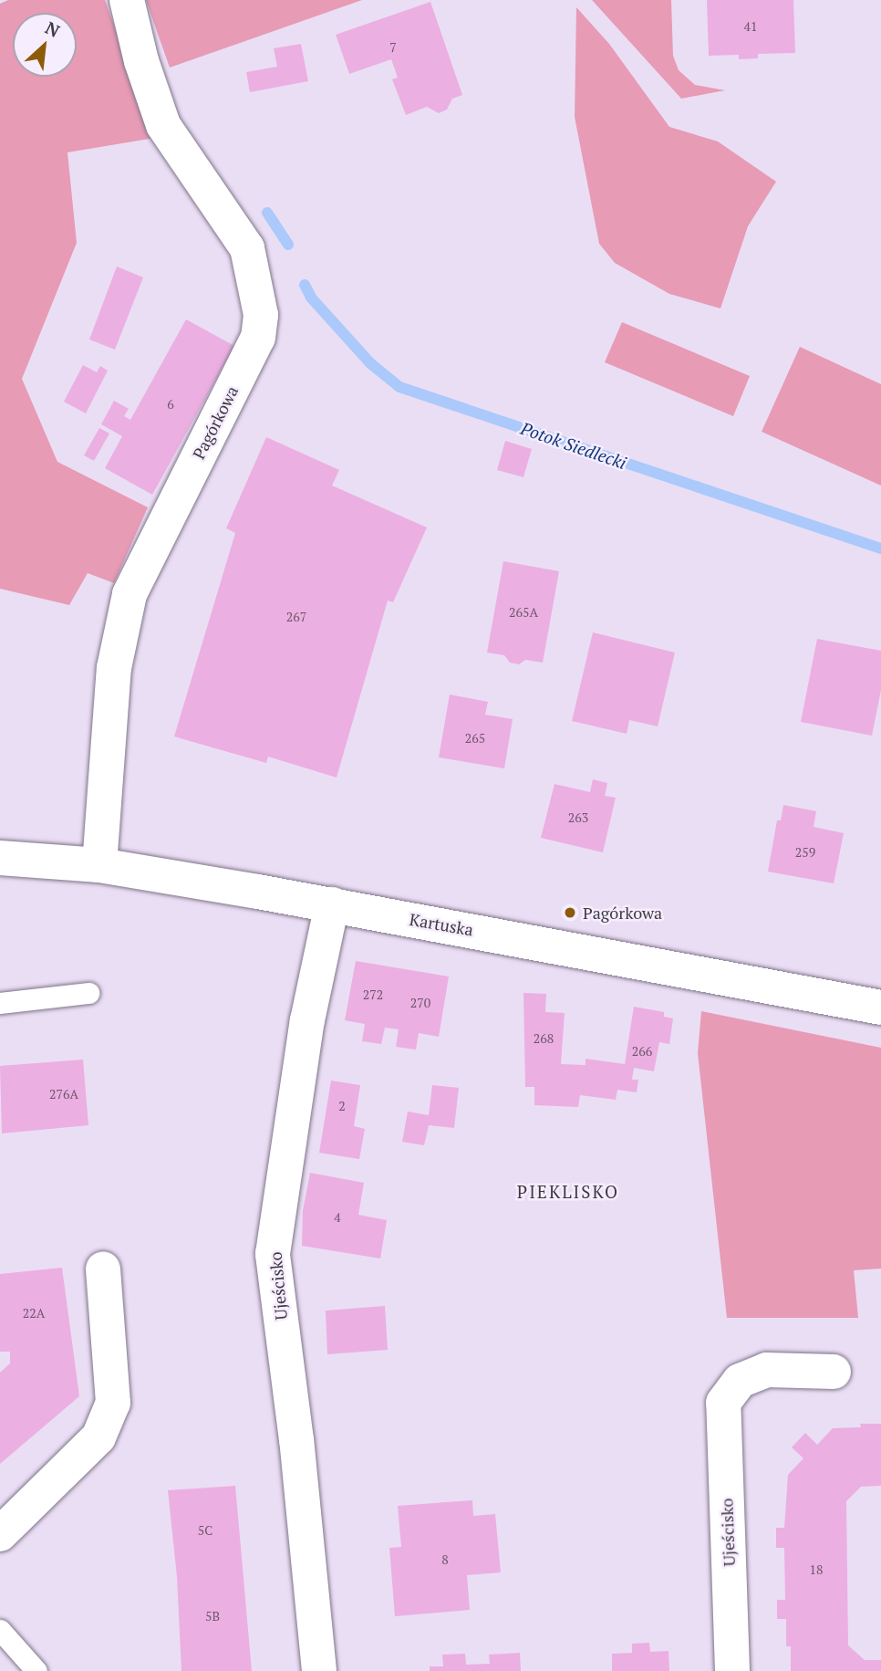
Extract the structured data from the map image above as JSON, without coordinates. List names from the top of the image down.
{
  "streets": {
    "street": ["Pagórkowa", "Kartuska", "Ujeścisko"]
  },
  "crossings": [
    ["Pagórkowa", "Kartuska"],
    ["Kartuska", "Ujeścisko"]
  ],
  "districts": ["PIEKLISKO"],
  "water": ["Potok Siedlecki"],
  "places": ["Pagórkowa"],
  "house_numbers": [
    "41",
    "7",
    "6",
    "265A",
    "267",
    "265",
    "263",
    "259",
    "272",
    "270",
    "268",
    "266",
    "276A",
    "2",
    "4",
    "22A",
    "5C",
    "8",
    "18",
    "5B"
  ],
  "north": "top right"
}
